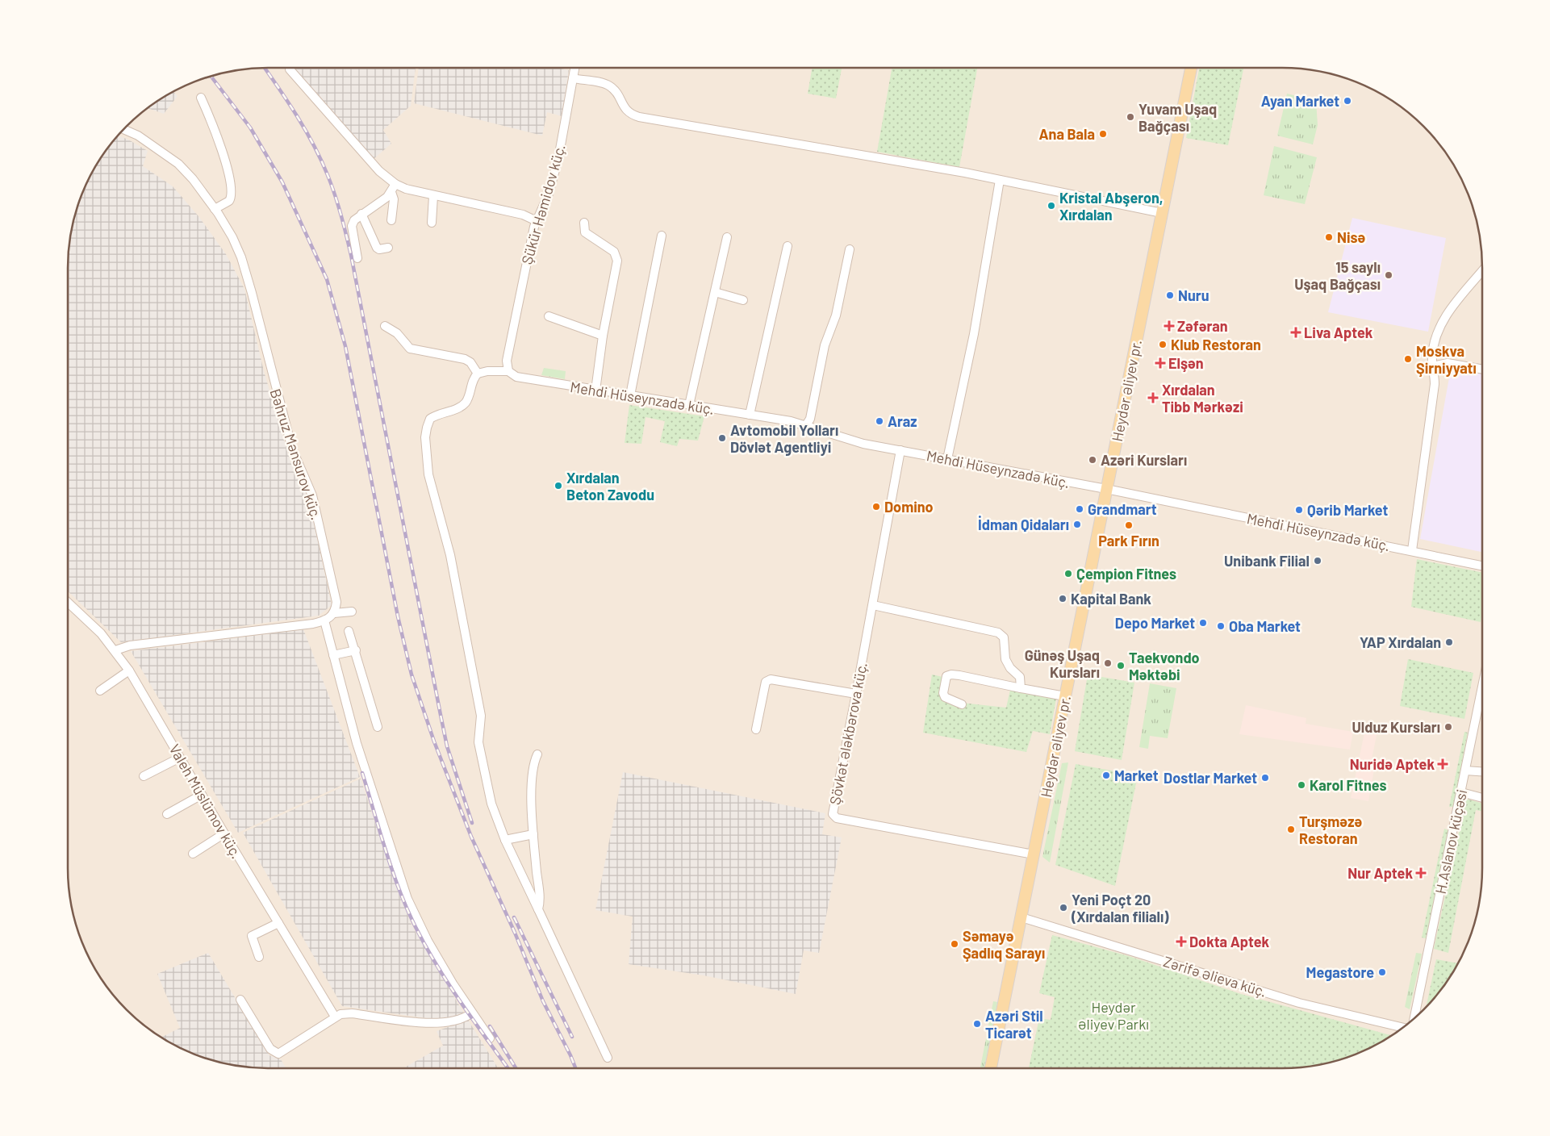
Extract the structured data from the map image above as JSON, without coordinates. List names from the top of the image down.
{
  "streets": {
    "main road": ["Heydər Əliyev pr."],
    "street": [
      "Şükür Həmidov küç.",
      "Mehdi Hüseynzadə küç.",
      "Bəhruz Mənsurov küç.",
      "Şövkət Ələkbərova küç.",
      "Valeh Müslümov küç.",
      "H.Aslanov küçəsi",
      "Zərifə Əlieva küç."
    ]
  },
  "crossings": [
    ["Şükür Həmidov küç.", "Mehdi Hüseynzadə küç."],
    ["Heydər Əliyev pr.", "Mehdi Hüseynzadə küç."],
    ["Heydər Əliyev pr.", "Şövkət Ələkbərova küç."],
    ["Heydər Əliyev pr.", "Zərifə Əlieva küç."],
    ["Mehdi Hüseynzadə küç.", "Şövkət Ələkbərova küç."]
  ],
  "parks": ["Heydər Əliyev Parkı"],
  "places": {
    "other": [
      "Ayan Market",
      "Yuvam Uşaq Bağçası",
      "Ana Bala",
      "Kristal Abşeron, Xırdalan",
      "Nisə",
      "15 saylı Uşaq Bağçası",
      "Nuru",
      "Klub Restoran",
      "Moskva Şirniyyatı",
      "Araz",
      "Avtomobil Yolları Dövlət Agentliyi",
      "Azəri Kursları",
      "Xırdalan Beton Zavodu",
      "Domino",
      "Grandmart",
      "Qərib Market",
      "İdman Qidaları",
      "Park Fırın",
      "Unibank Filial",
      "Çempion Fitnes",
      "Kapital Bank",
      "Depo Market",
      "Oba Market",
      "YAP Xırdalan",
      "Günəş Uşaq Kursları",
      "Taekvondo Məktəbi",
      "Ulduz Kursları",
      "Market",
      "Dostlar Market",
      "Karol Fitnes",
      "Turşməzə Restoran",
      "Yeni Poçt 20 (Xırdalan filialı)",
      "Səmayə Şadlıq Sarayı",
      "Megastore",
      "Azəri Stil Ticarət"
    ],
    "health": [
      "Zəfəran",
      "Liva Aptek",
      "Elşən",
      "Xırdalan Tibb Mərkəzi",
      "Nuridə Aptek",
      "Nur Aptek",
      "Dokta Aptek"
    ]
  }
}
